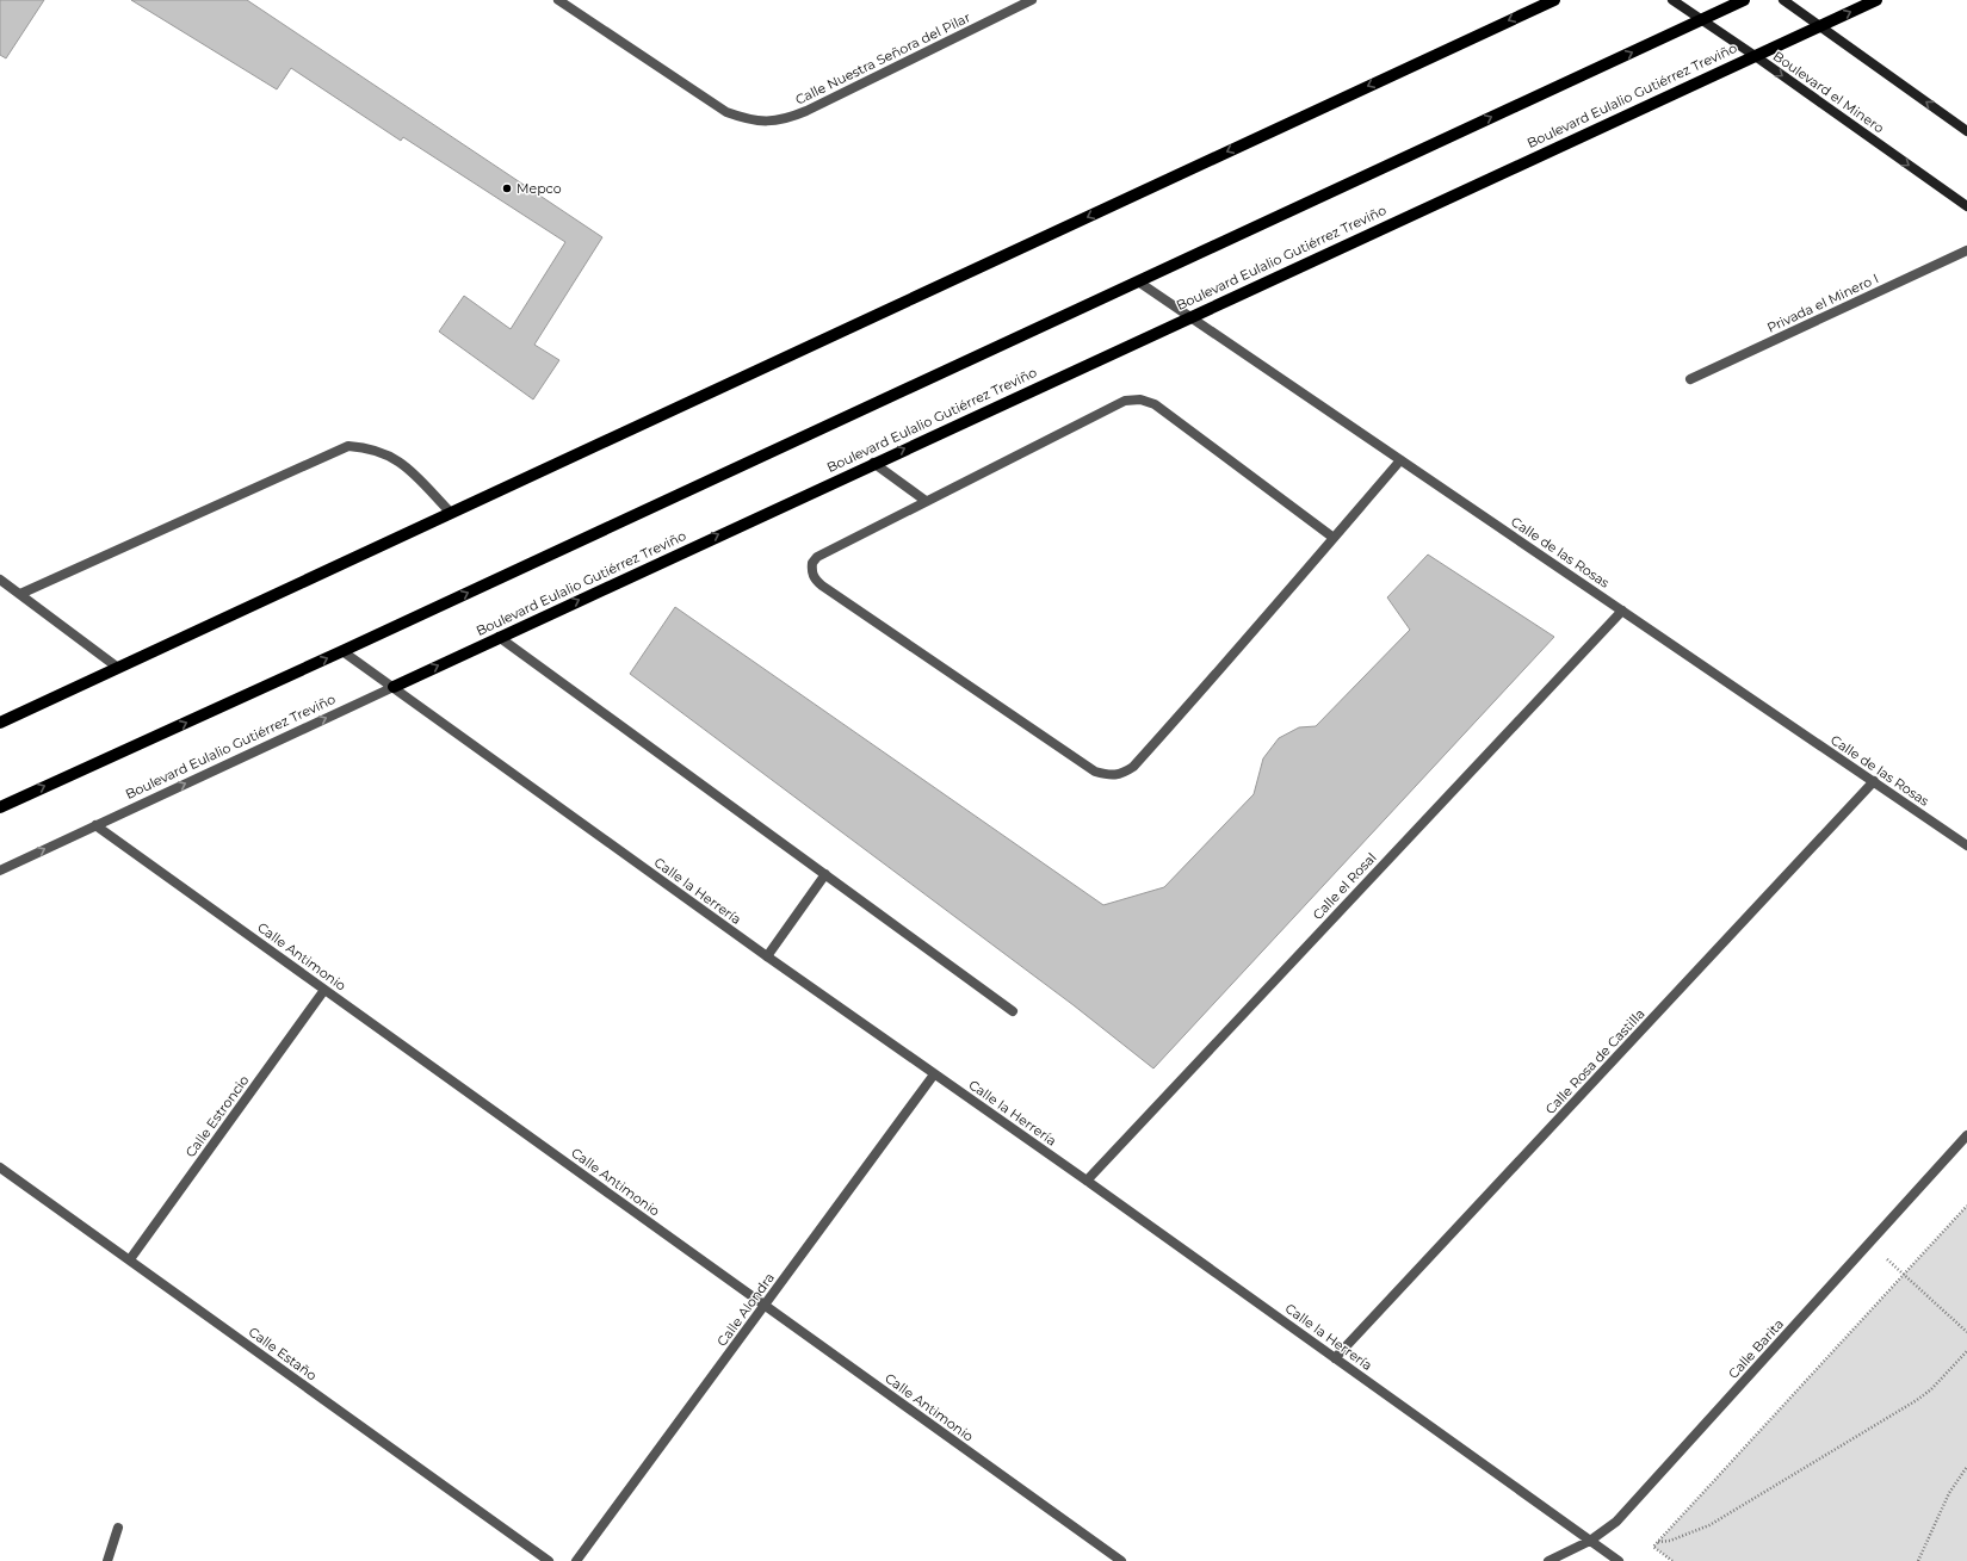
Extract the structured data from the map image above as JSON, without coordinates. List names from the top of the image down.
{
  "streets": {
    "main road": ["Boulevard Eulalio Gutiérrez Treviño"],
    "street": [
      "Calle Nuestra Señora del Pilar",
      "Boulevard el Minero",
      "Privada el Minero I",
      "Calle de las Rosas",
      "Calle el Rosal",
      "Calle la Herrería",
      "Calle Antimonio",
      "Calle Rosa de Castilla",
      "Calle Estroncio",
      "Calle Alondra",
      "Calle Barita",
      "Calle Estaño"
    ]
  },
  "crossings": [
    ["Boulevard el Minero", "Boulevard Eulalio Gutiérrez Treviño"],
    ["Boulevard Eulalio Gutiérrez Treviño", "Calle de las Rosas"],
    ["Boulevard Eulalio Gutiérrez Treviño", "Calle la Herrería"],
    ["Boulevard Eulalio Gutiérrez Treviño", "Calle Antimonio"],
    ["Calle de las Rosas", "Calle el Rosal"],
    ["Calle de las Rosas", "Calle Rosa de Castilla"],
    ["Calle el Rosal", "Calle la Herrería"],
    ["Calle la Herrería", "Calle Rosa de Castilla"],
    ["Calle la Herrería", "Calle Alondra"],
    ["Calle la Herrería", "Calle Barita"],
    ["Calle Antimonio", "Calle Estroncio"],
    ["Calle Antimonio", "Calle Alondra"],
    ["Calle Estroncio", "Calle Estaño"]
  ],
  "places": ["Mepco"]
}
